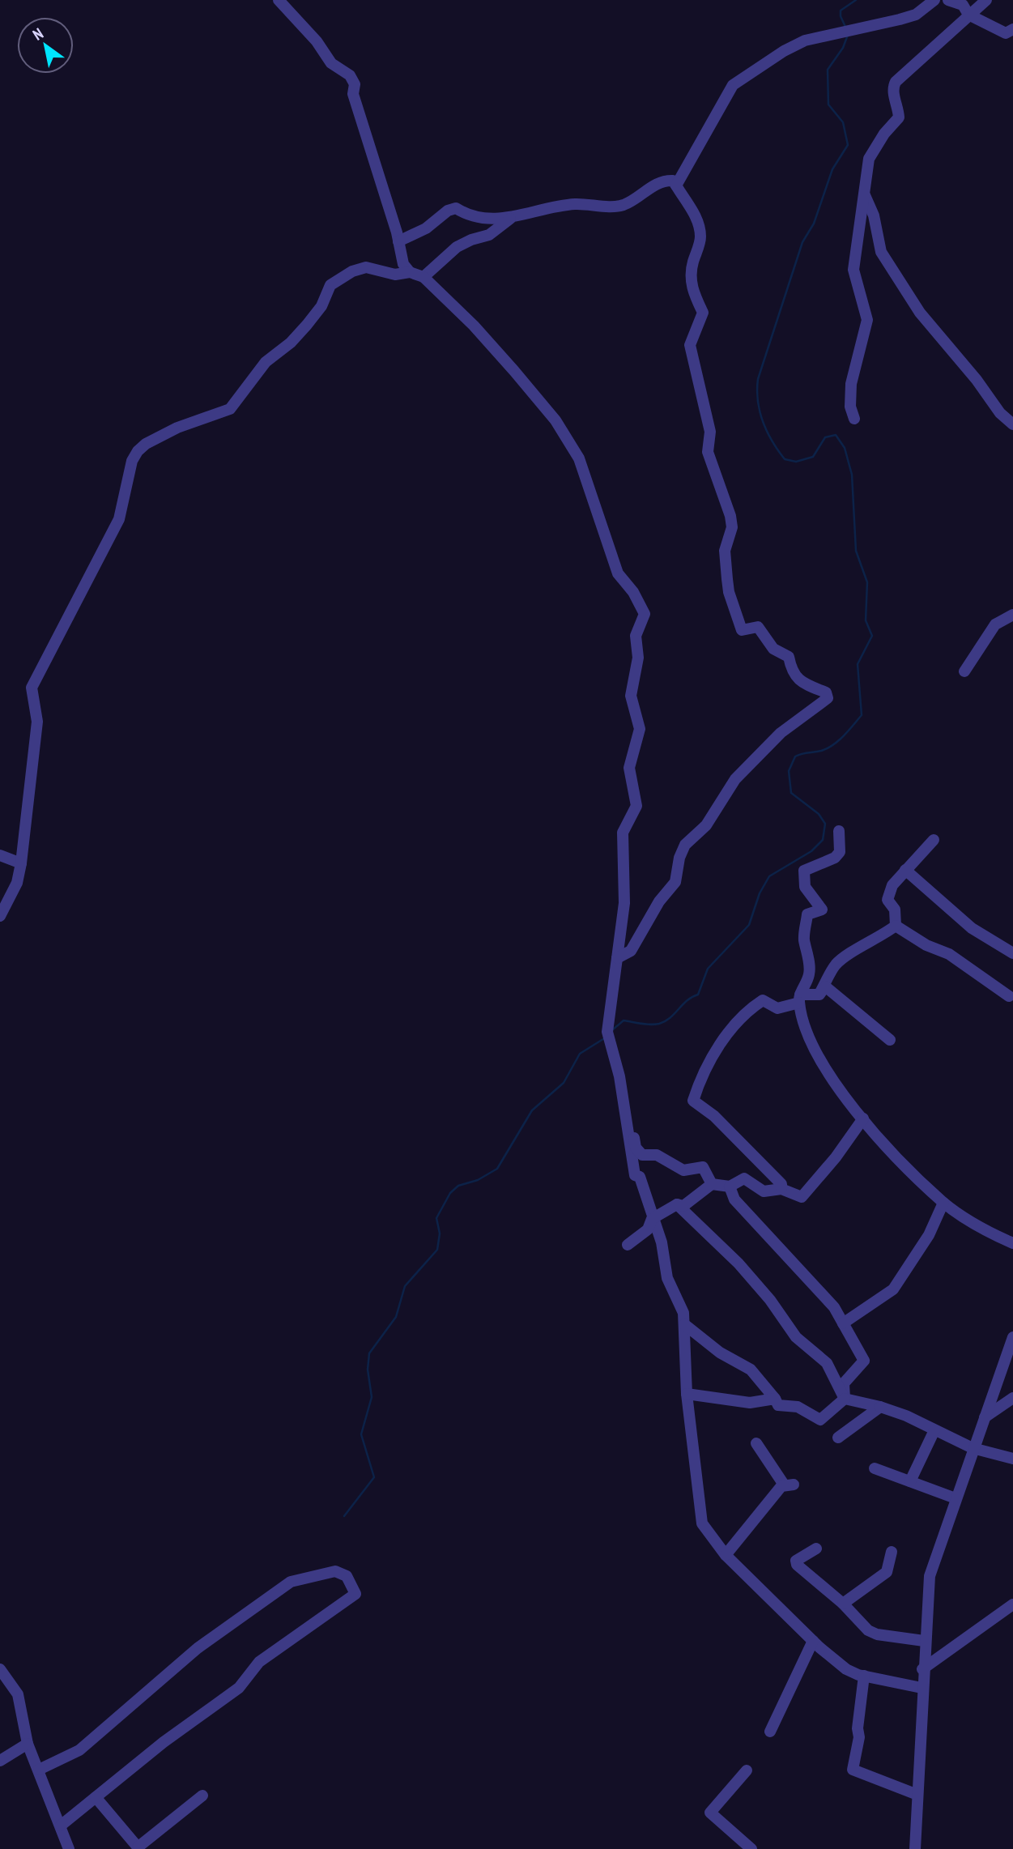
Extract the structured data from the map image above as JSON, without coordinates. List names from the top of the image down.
{
  "north": "top left"
}
